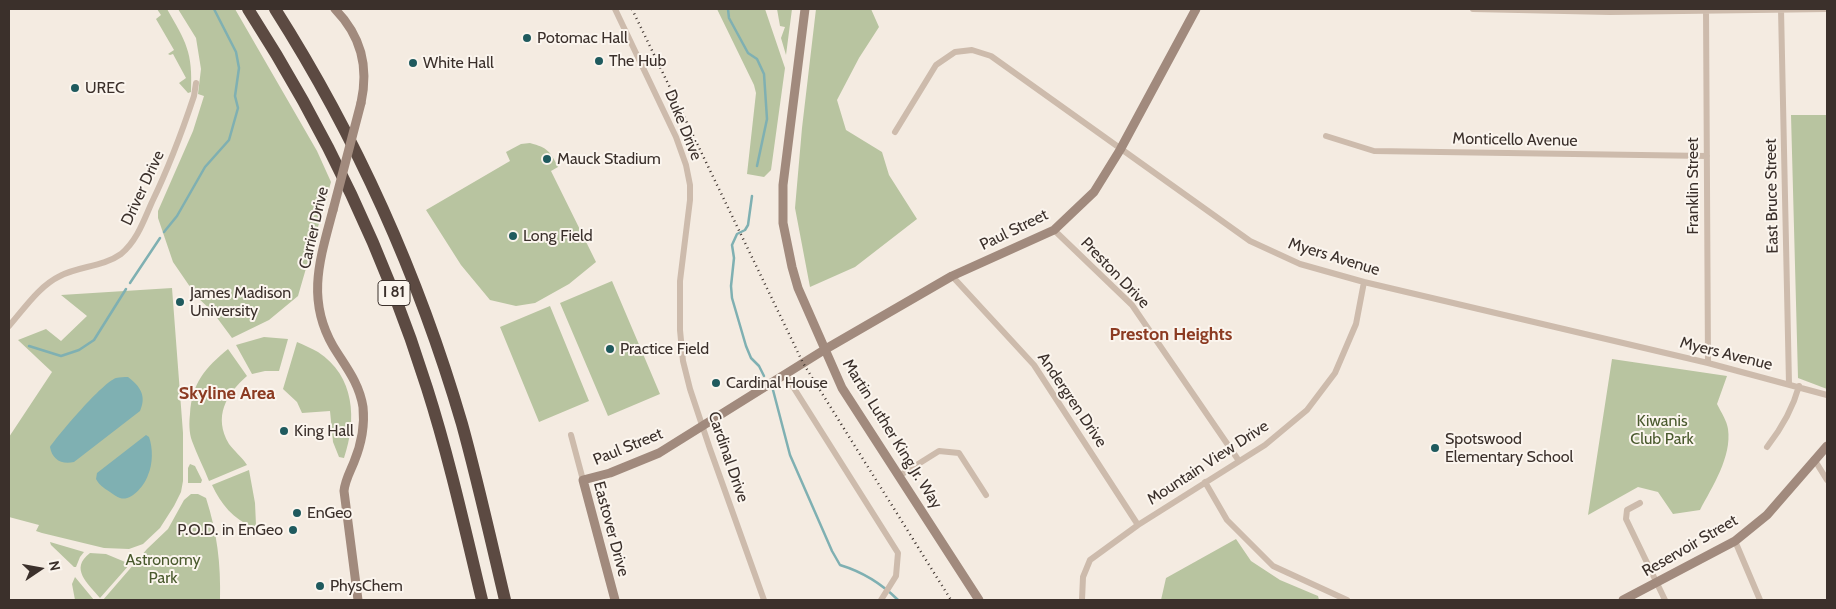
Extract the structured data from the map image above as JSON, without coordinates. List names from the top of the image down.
{
  "streets": {
    "highway": ["I 81"],
    "street": [
      "Duke Drive",
      "Monticello Avenue",
      "Franklin Street",
      "Driver Drive",
      "East Bruce Street",
      "Carrier Drive",
      "Paul Street",
      "Myers Avenue",
      "Preston Drive",
      "Andergren Drive",
      "Martin Luther King Jr. Way",
      "Cardinal Drive",
      "Mountain View Drive",
      "Eastover Drive",
      "Reservoir Street"
    ]
  },
  "crossings": [
    ["Duke Drive", "Cardinal Drive"],
    ["Monticello Avenue", "Franklin Street"],
    ["Franklin Street", "Myers Avenue"],
    ["East Bruce Street", "Myers Avenue"],
    ["Paul Street", "Myers Avenue"],
    ["Paul Street", "Preston Drive"],
    ["Paul Street", "Andergren Drive"],
    ["Paul Street", "Martin Luther King Jr. Way"],
    ["Paul Street", "Cardinal Drive"],
    ["Paul Street", "Eastover Drive"],
    ["Myers Avenue", "Mountain View Drive"],
    ["Preston Drive", "Mountain View Drive"],
    ["Andergren Drive", "Mountain View Drive"]
  ],
  "districts": ["Preston Heights", "Skyline Area"],
  "parks": ["Kiwanis Club Park", "Astronomy Park"],
  "places": [
    "Potomac Hall",
    "The Hub",
    "White Hall",
    "UREC",
    "Mauck Stadium",
    "Long Field",
    "James Madison University",
    "Practice Field",
    "Cardinal House",
    "King Hall",
    "Spotswood Elementary School",
    "EnGeo",
    "P.O.D. in EnGeo",
    "PhysChem"
  ],
  "north": "right"
}
